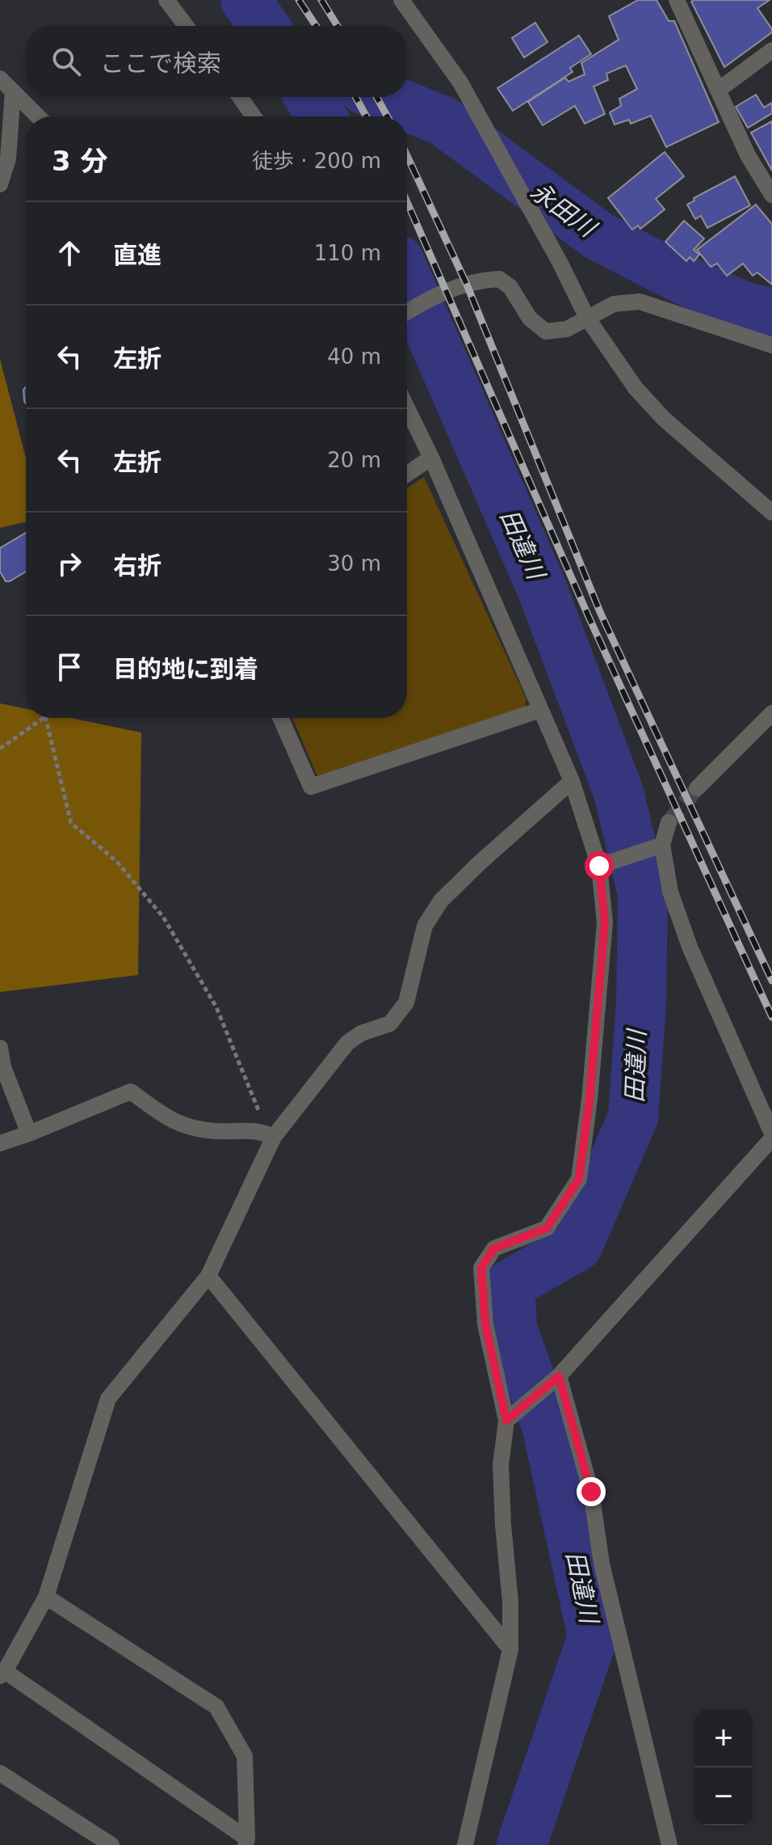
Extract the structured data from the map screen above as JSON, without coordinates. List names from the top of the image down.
{
  "water": ["永田川", "田違川"],
  "page": {
    "search": "ここで検索",
    "heading": ["3 分", "徒歩 · 200 m"],
    "list": [
      ["直進", "110 m"],
      ["左折", "40 m"],
      ["左折", "20 m"],
      ["右折", "30 m"],
      "目的地に到着"
    ],
    "map_buttons": ["+", "−"]
  }
}
